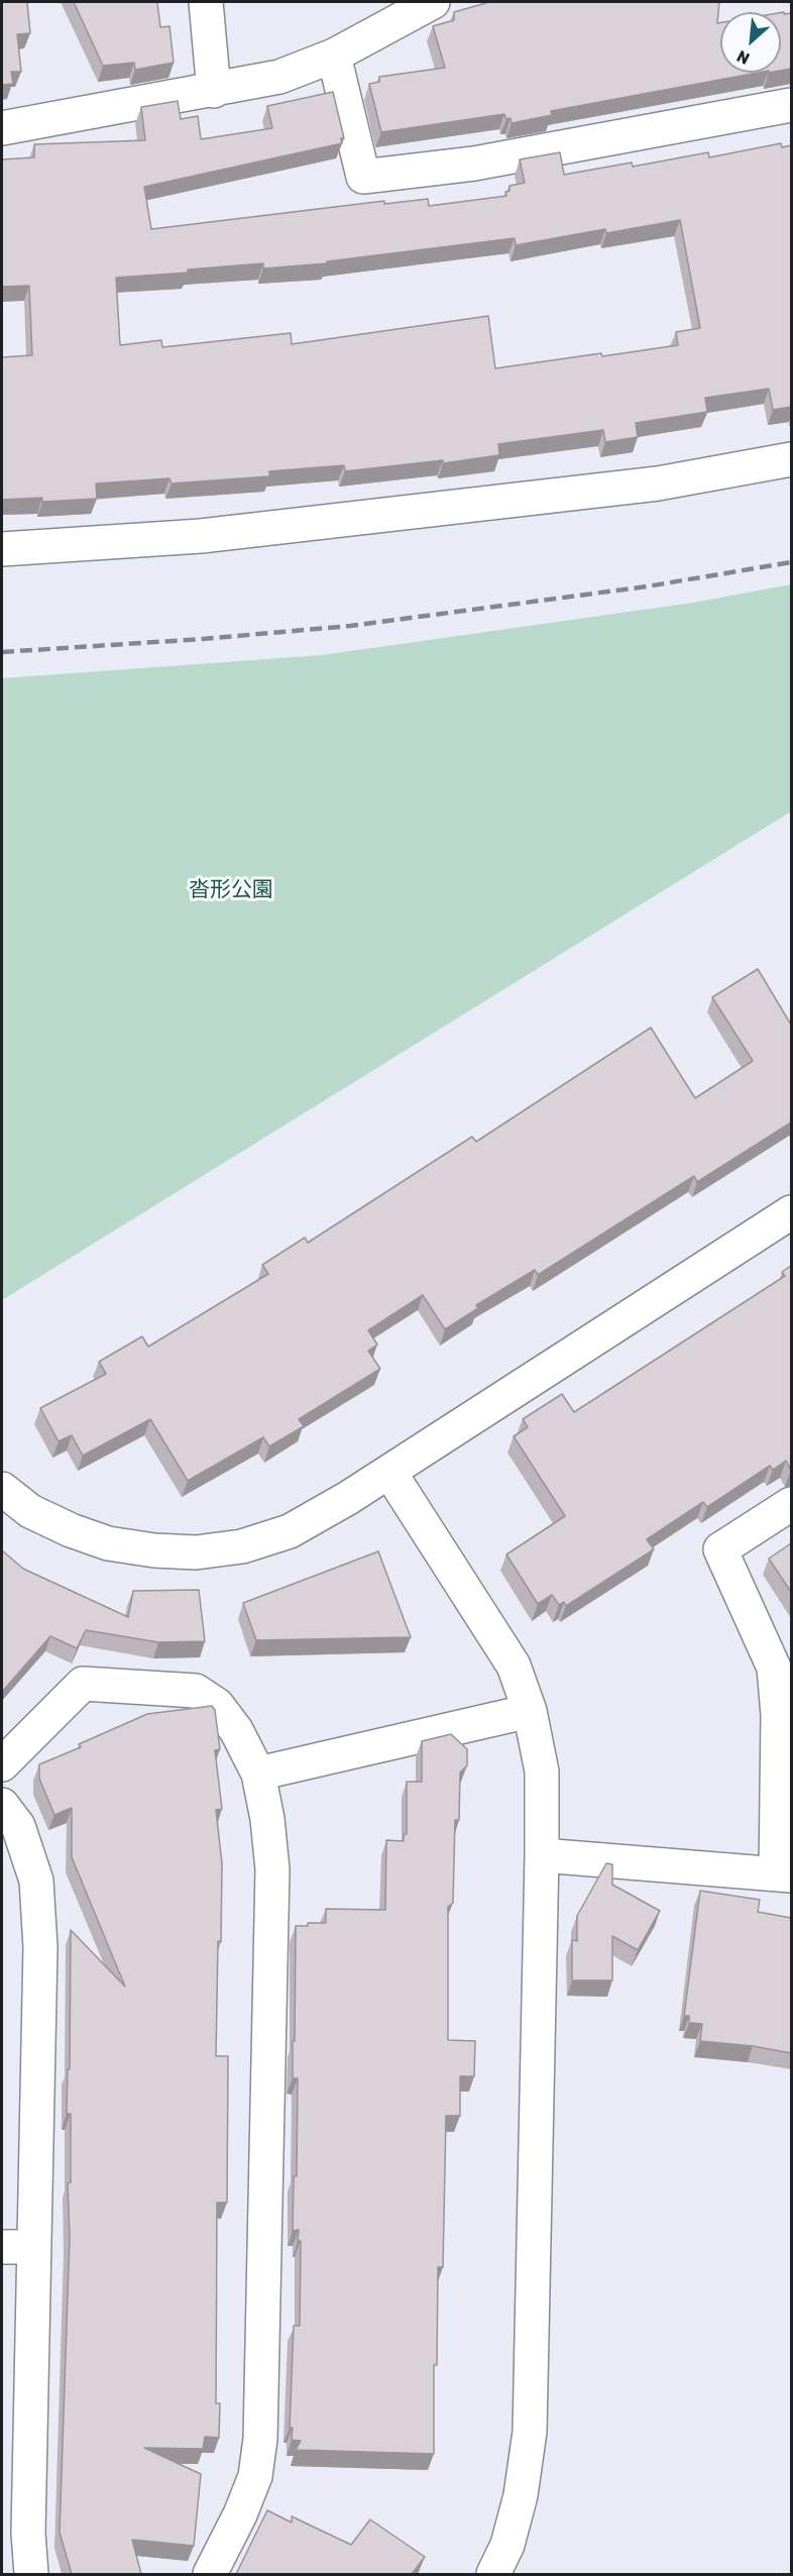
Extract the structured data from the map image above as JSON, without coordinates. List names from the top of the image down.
{
  "parks": ["沓形公園"],
  "north": "bottom left"
}
